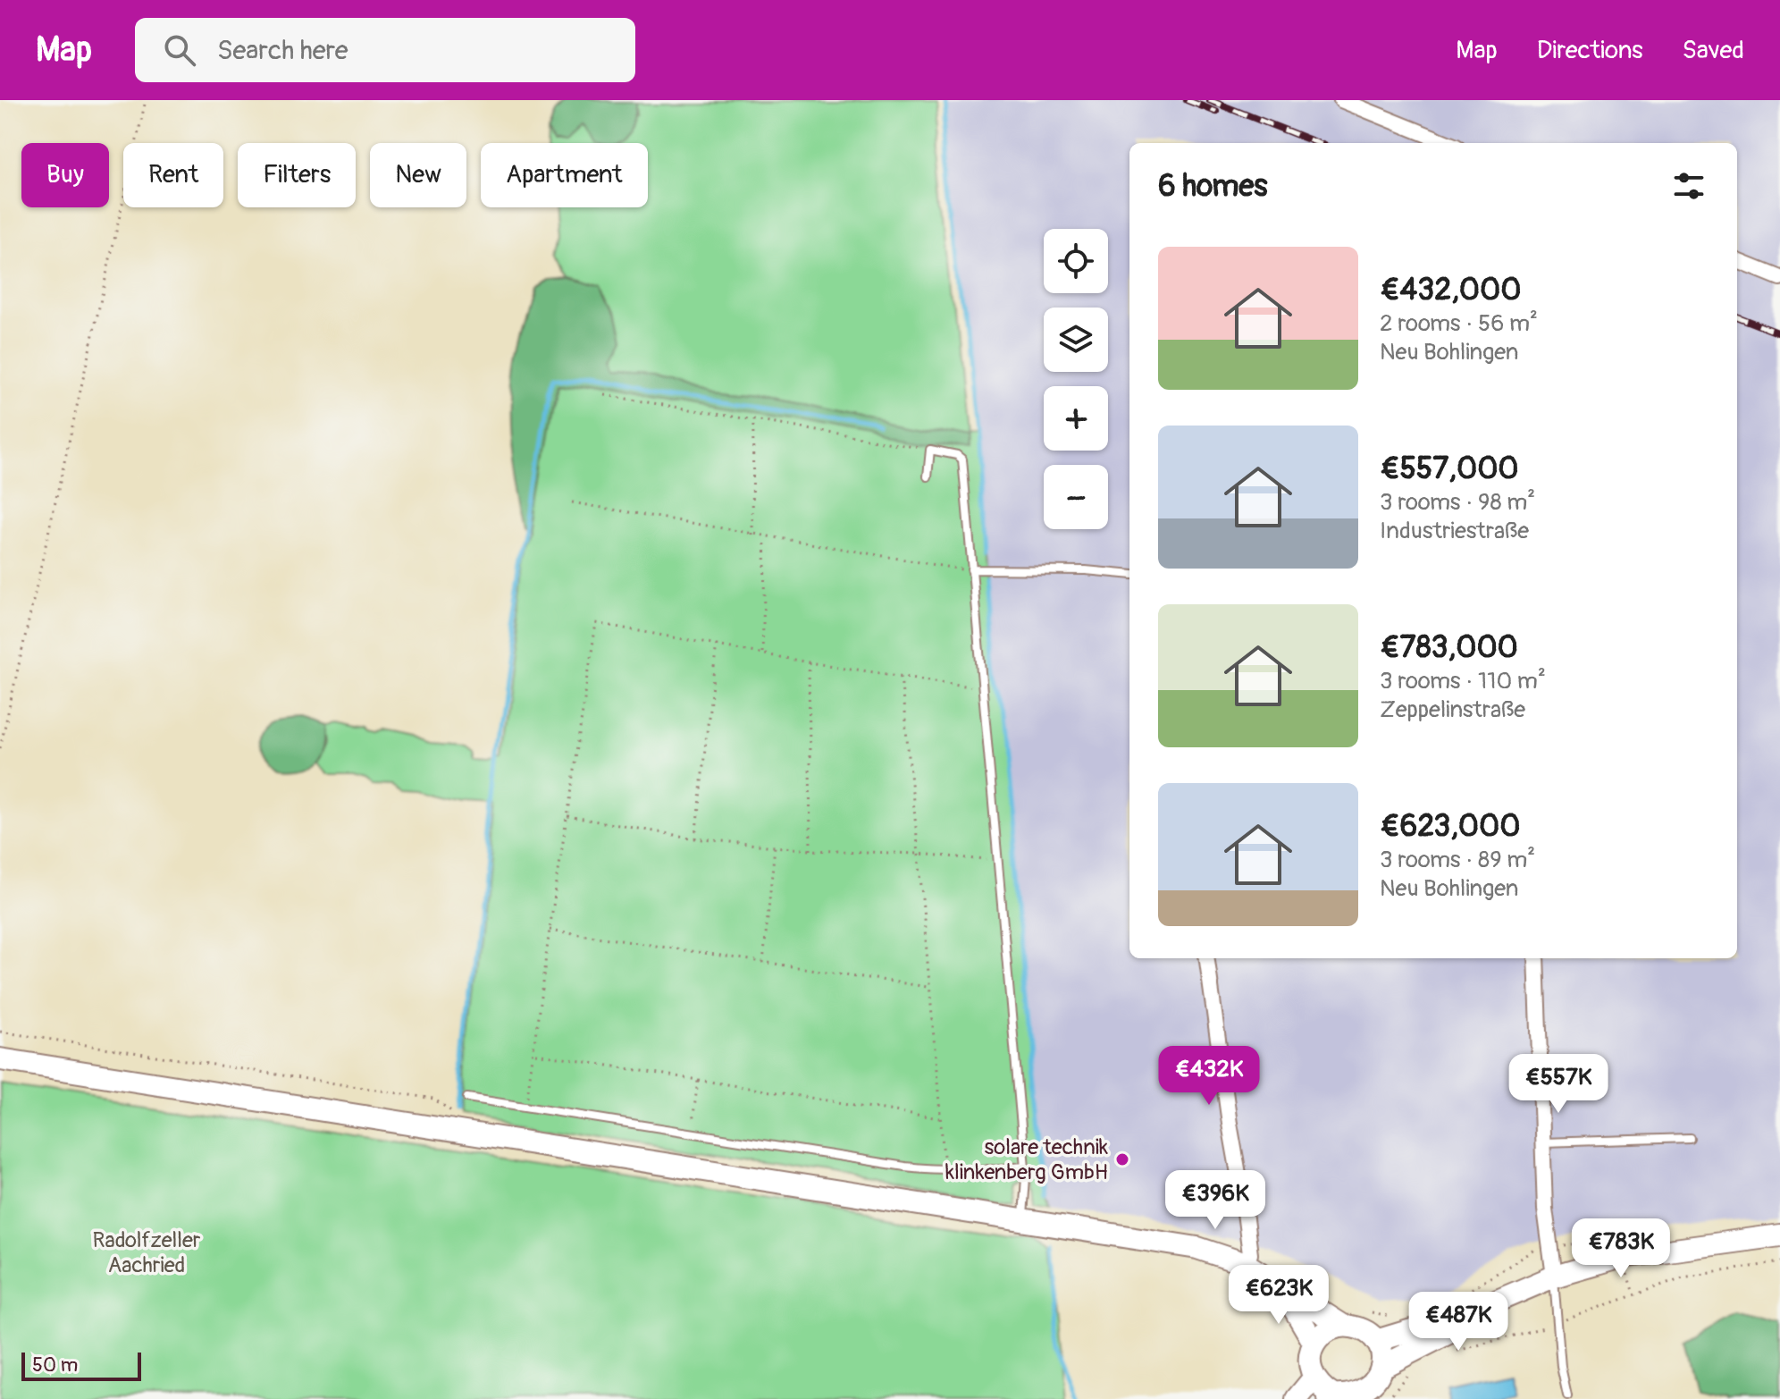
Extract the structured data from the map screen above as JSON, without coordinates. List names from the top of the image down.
{
  "parks": ["Radolfzeller Aachried"],
  "places": ["solare technik klinkenberg GmbH"],
  "scale_bar": "50 m",
  "page": {
    "header": "Map",
    "search": "Search here",
    "nav": ["Map", "Directions", "Saved"],
    "chip": [
      "Buy",
      "Rent",
      "Filters",
      "New",
      "Apartment"
    ],
    "heading": "6 homes",
    "map_buttons": ["+", "−"],
    "list": [
      {
        "name": "€432,000",
        "note": "2 rooms · 56 m² · Neu Bohlingen"
      },
      {
        "name": "€557,000",
        "note": "3 rooms · 98 m² · Industriestraße"
      },
      {
        "name": "€783,000",
        "note": "3 rooms · 110 m² · Zeppelinstraße"
      },
      {
        "name": "€623,000",
        "note": "3 rooms · 89 m² · Neu Bohlingen"
      }
    ],
    "price": [
      "€432K",
      "€557K",
      "€396K",
      "€783K",
      "€623K",
      "€487K"
    ],
    "scale": "50 m"
  }
}
